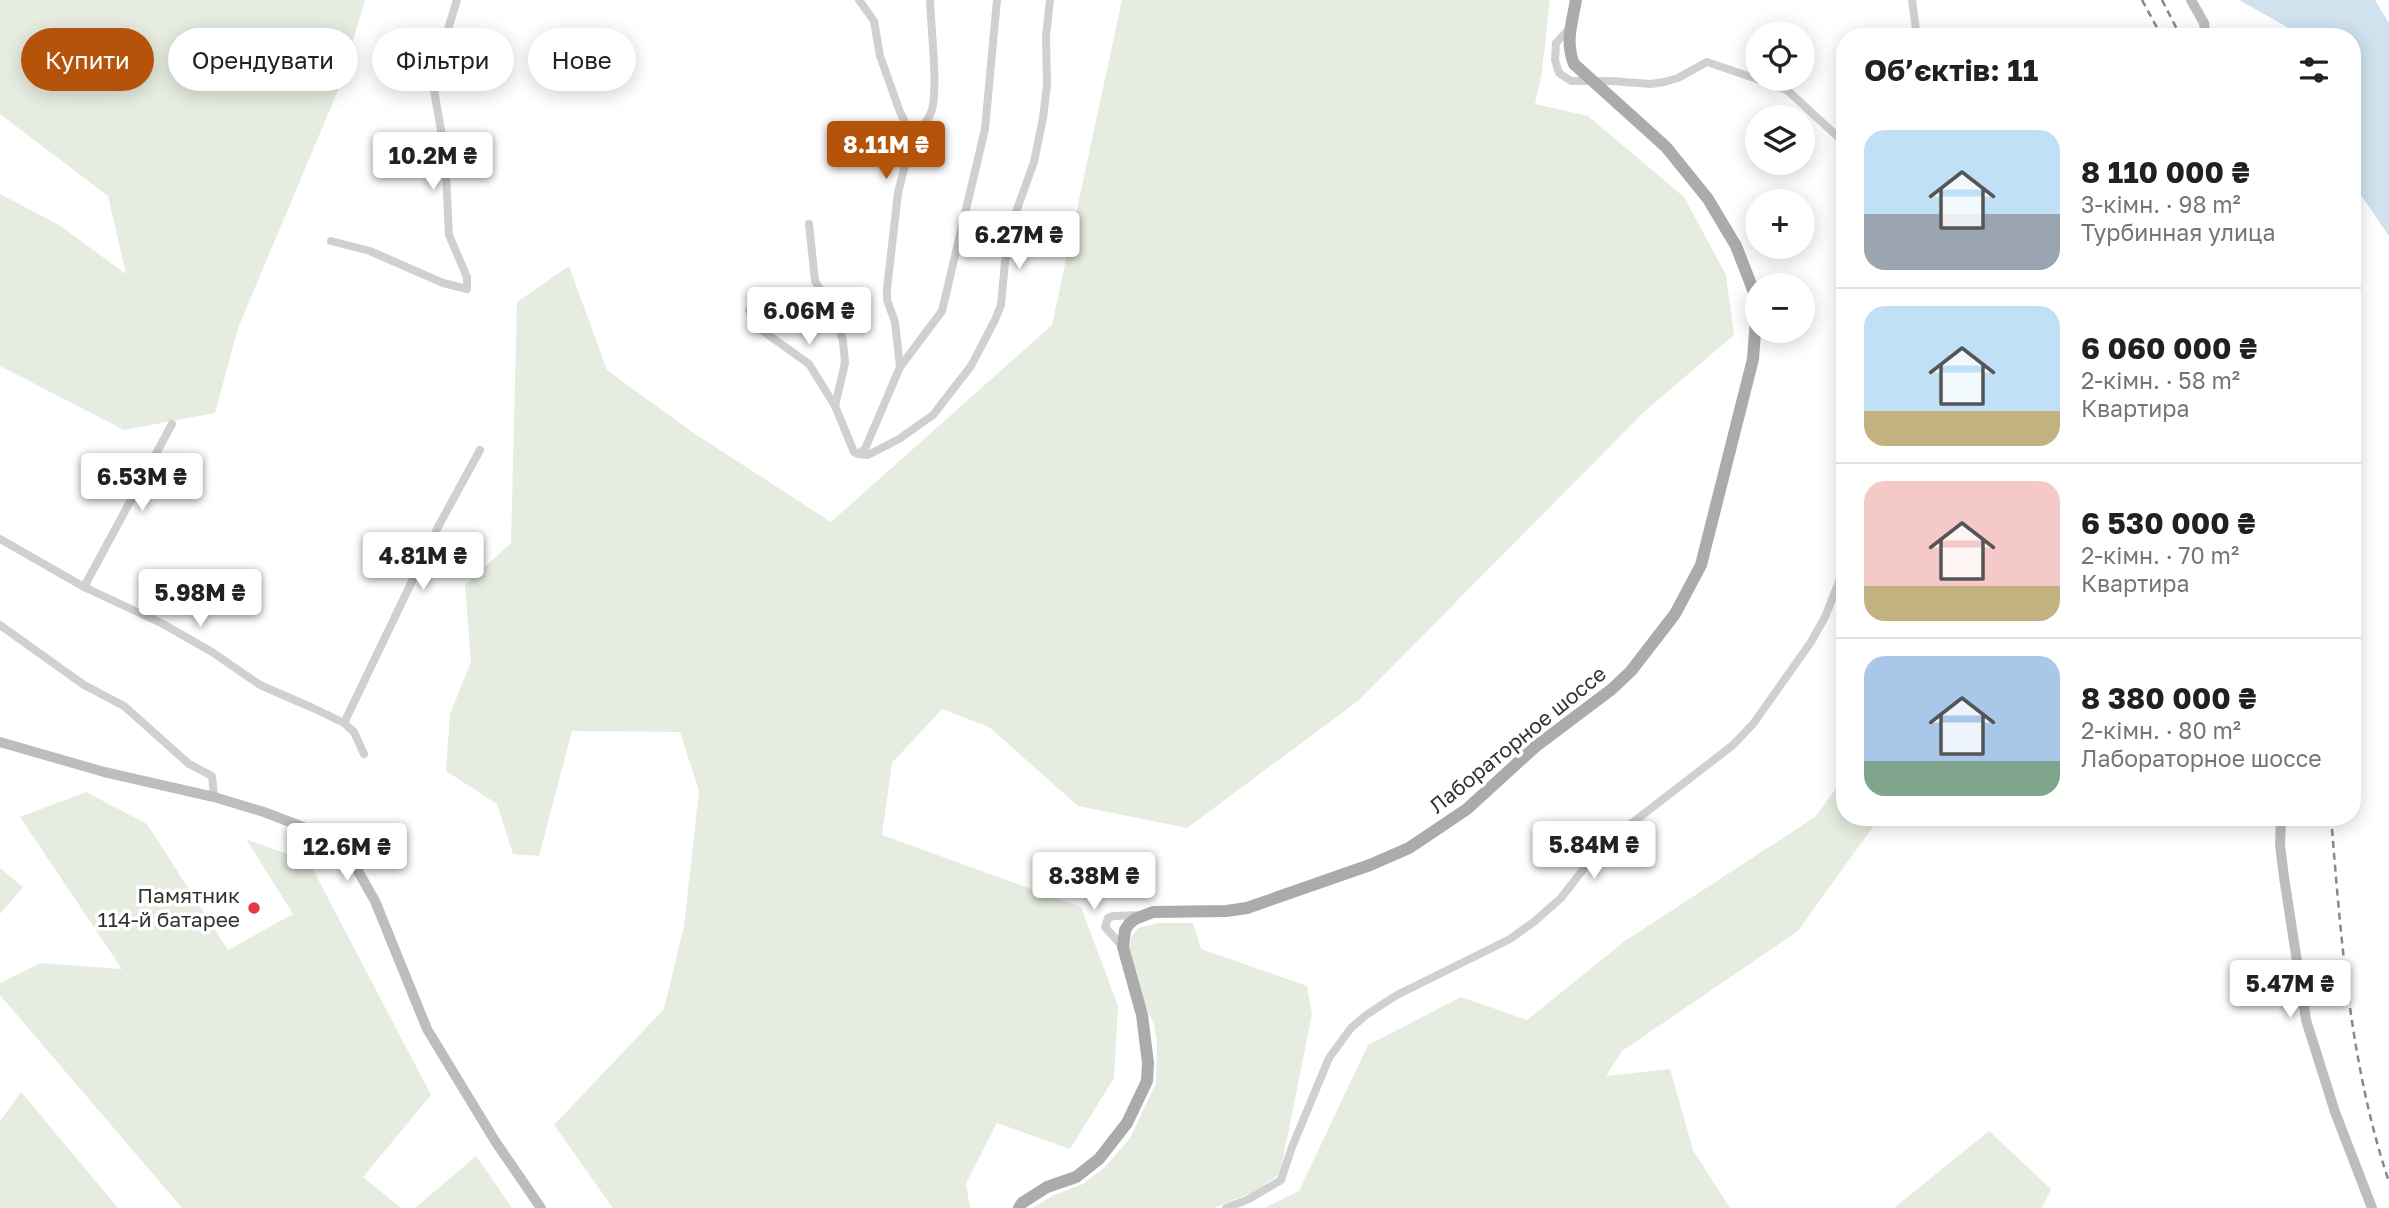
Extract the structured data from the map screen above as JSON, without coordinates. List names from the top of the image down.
{
  "streets": {
    "main road": ["Лабораторное шоссе"]
  },
  "places": ["Памятник 114-й батарее"],
  "page": {
    "map_buttons": ["+", "−"],
    "chip": [
      "Купити",
      "Орендувати",
      "Фільтри",
      "Нове"
    ],
    "heading": "Об’єктів: 11",
    "list": [
      {
        "name": "8 110 000 ₴",
        "note": "3-кімн. · 98 m² · Турбинная улица"
      },
      {
        "name": "6 060 000 ₴",
        "note": "2-кімн. · 58 m² · Квартира"
      },
      {
        "name": "6 530 000 ₴",
        "note": "2-кімн. · 70 m² · Квартира"
      },
      {
        "name": "8 380 000 ₴",
        "note": "2-кімн. · 80 m² · Лабораторное шоссе"
      }
    ],
    "price": [
      "8.11M ₴",
      "10.2M ₴",
      "6.27M ₴",
      "6.06M ₴",
      "6.53M ₴",
      "4.81M ₴",
      "5.98M ₴",
      "5.84M ₴",
      "12.6M ₴",
      "8.38M ₴",
      "5.47M ₴"
    ]
  }
}
